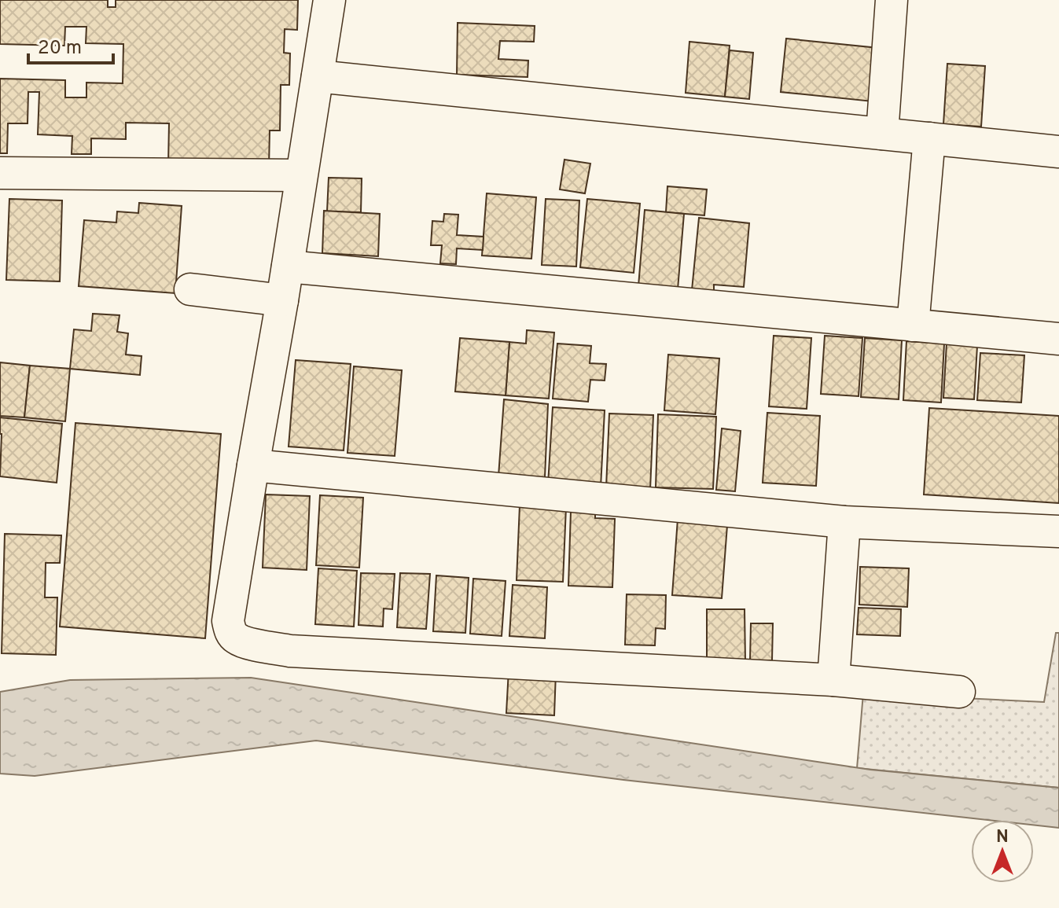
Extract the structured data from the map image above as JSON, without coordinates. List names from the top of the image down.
{
  "scale_bar": "20 m",
  "north": "top"
}
